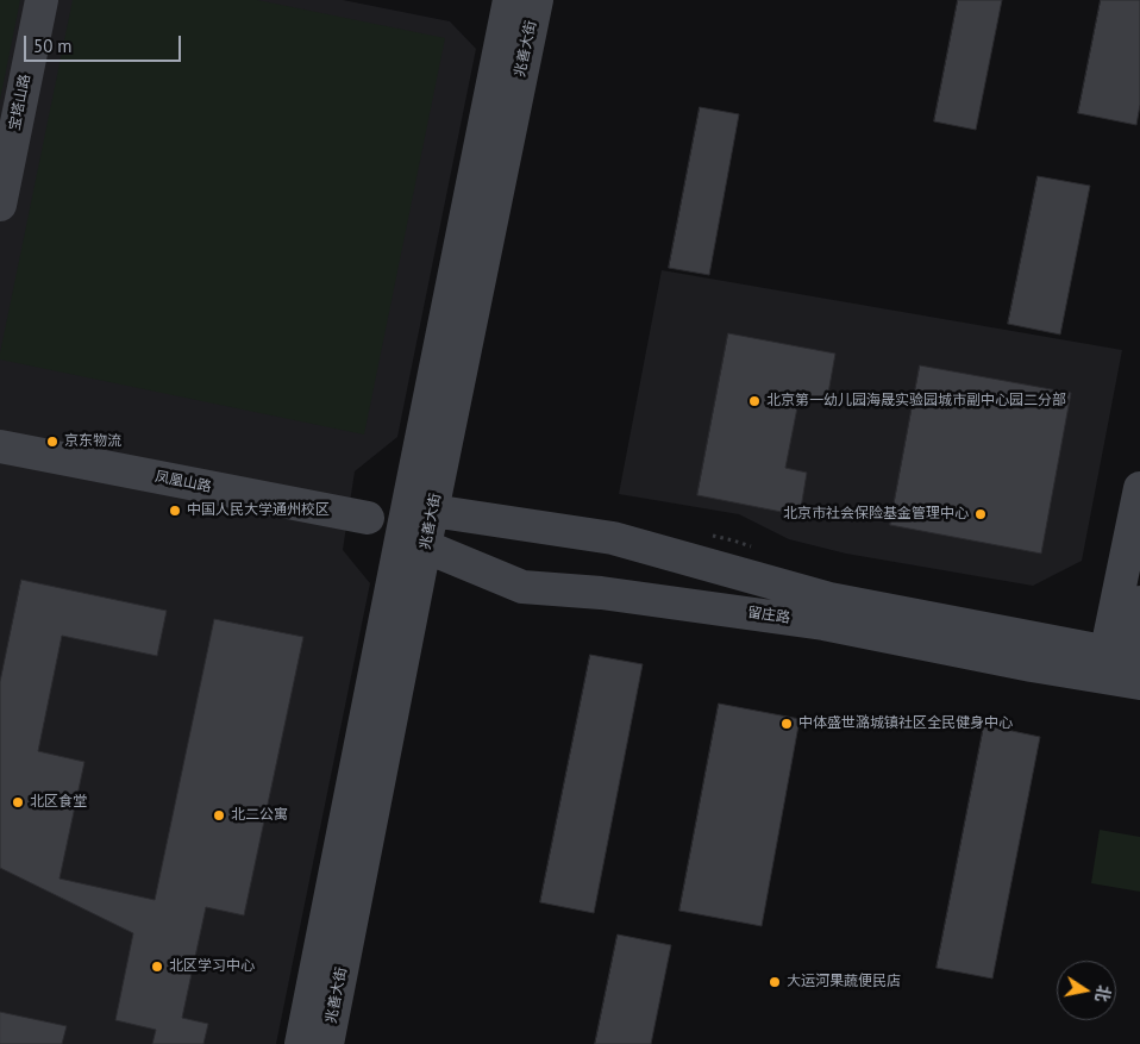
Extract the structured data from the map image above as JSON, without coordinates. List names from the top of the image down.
{
  "streets": {
    "main road": [
      "兆善大街",
      "宝塔山路",
      "凤凰山路",
      "留庄路"
    ]
  },
  "crossings": [
    ["兆善大街", "留庄路"]
  ],
  "places": [
    "北京第一幼儿园海晟实验园城市副中心园二分部",
    "京东物流",
    "中国人民大学通州校区",
    "北京市社会保险基金管理中心",
    "中体盛世潞城镇社区全民健身中心",
    "北区食堂",
    "北二公寓",
    "北区学习中心",
    "大运河果蔬便民店"
  ],
  "scale_bar": "50 m",
  "north": "right"
}
